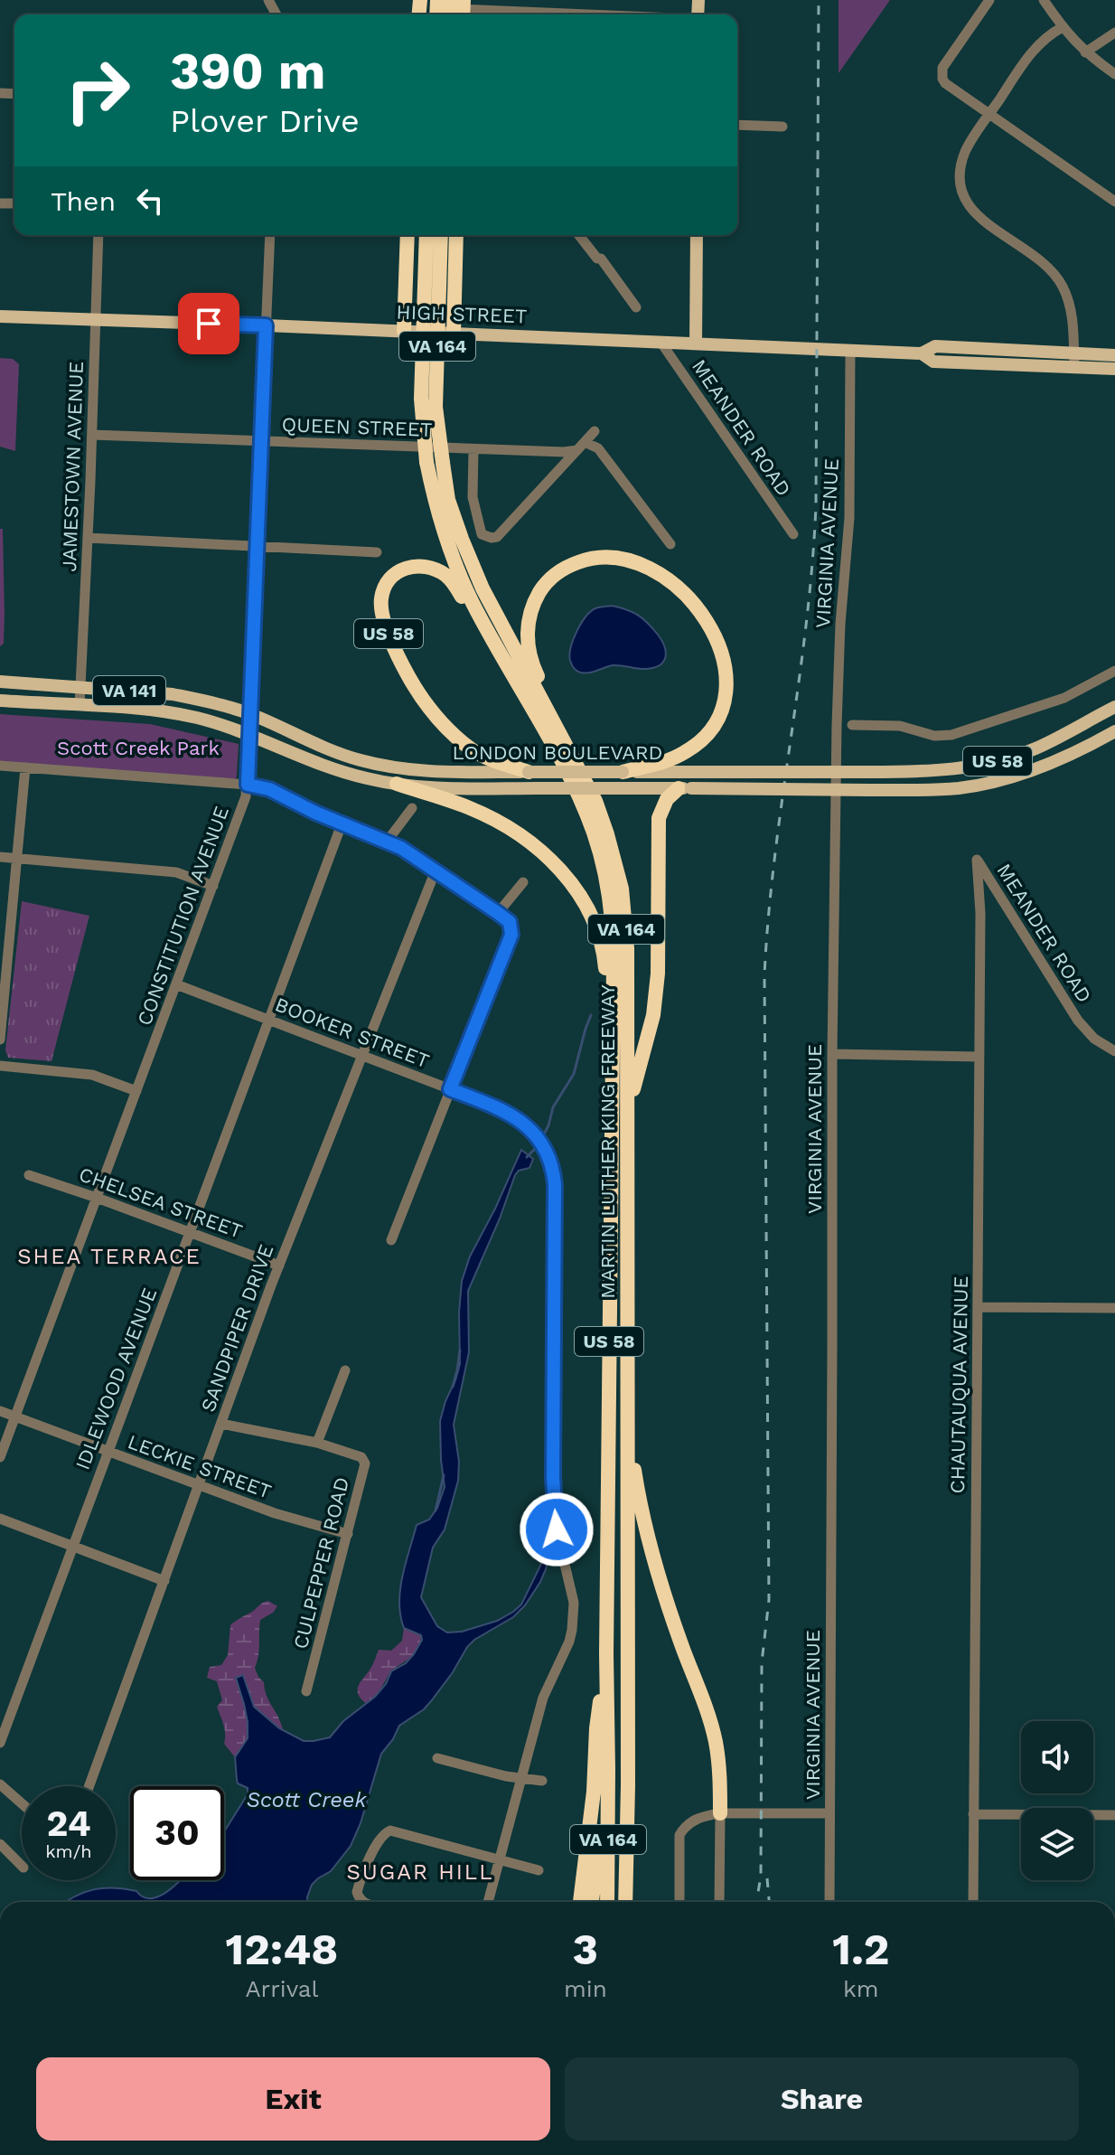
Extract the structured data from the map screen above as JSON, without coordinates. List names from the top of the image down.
{
  "streets": {
    "highway": ["VA 164", "US 58", "MARTIN LUTHER KING FREEWAY"],
    "main road": ["HIGH STREET", "VA 141", "LONDON BOULEVARD"],
    "street": [
      "QUEEN STREET",
      "MEANDER ROAD",
      "JAMESTOWN AVENUE",
      "VIRGINIA AVENUE",
      "CONSTITUTION AVENUE",
      "BOOKER STREET",
      "CHELSEA STREET",
      "SANDPIPER DRIVE",
      "IDLEWOOD AVENUE",
      "CHAUTAUQUA AVENUE",
      "LECKIE STREET",
      "CULPEPPER ROAD"
    ]
  },
  "crossings": [
    ["HIGH STREET", "MEANDER ROAD"],
    ["HIGH STREET", "JAMESTOWN AVENUE"],
    ["HIGH STREET", "VIRGINIA AVENUE"],
    ["HIGH STREET", "CONSTITUTION AVENUE"],
    ["VA 164", "US 58"],
    ["VA 164", "MARTIN LUTHER KING FREEWAY"],
    ["QUEEN STREET", "JAMESTOWN AVENUE"],
    ["QUEEN STREET", "CONSTITUTION AVENUE"],
    ["MEANDER ROAD", "CHAUTAUQUA AVENUE"],
    ["JAMESTOWN AVENUE", "LONDON BOULEVARD"],
    ["US 58", "LONDON BOULEVARD"],
    ["US 58", "MARTIN LUTHER KING FREEWAY"],
    ["LONDON BOULEVARD", "CONSTITUTION AVENUE"],
    ["CONSTITUTION AVENUE", "BOOKER STREET"],
    ["CONSTITUTION AVENUE", "CHELSEA STREET"],
    ["CONSTITUTION AVENUE", "LECKIE STREET"],
    ["BOOKER STREET", "SANDPIPER DRIVE"],
    ["BOOKER STREET", "IDLEWOOD AVENUE"],
    ["CHELSEA STREET", "SANDPIPER DRIVE"],
    ["CHELSEA STREET", "IDLEWOOD AVENUE"],
    ["SANDPIPER DRIVE", "LECKIE STREET"],
    ["SANDPIPER DRIVE", "CULPEPPER ROAD"],
    ["IDLEWOOD AVENUE", "LECKIE STREET"],
    ["LECKIE STREET", "CULPEPPER ROAD"]
  ],
  "districts": ["SHEA TERRACE", "SUGAR HILL"],
  "water": ["Scott Creek"],
  "parks": ["Scott Creek Park"],
  "page": {
    "turn": ["390 m", "Plover Drive"],
    "then": "Then",
    "speed": "24 km/h",
    "limit": "30",
    "eta": [
      "12:48",
      "Arrival",
      "3",
      "min",
      "1.2",
      "km"
    ],
    "buttons": ["Exit", "Share"]
  }
}
